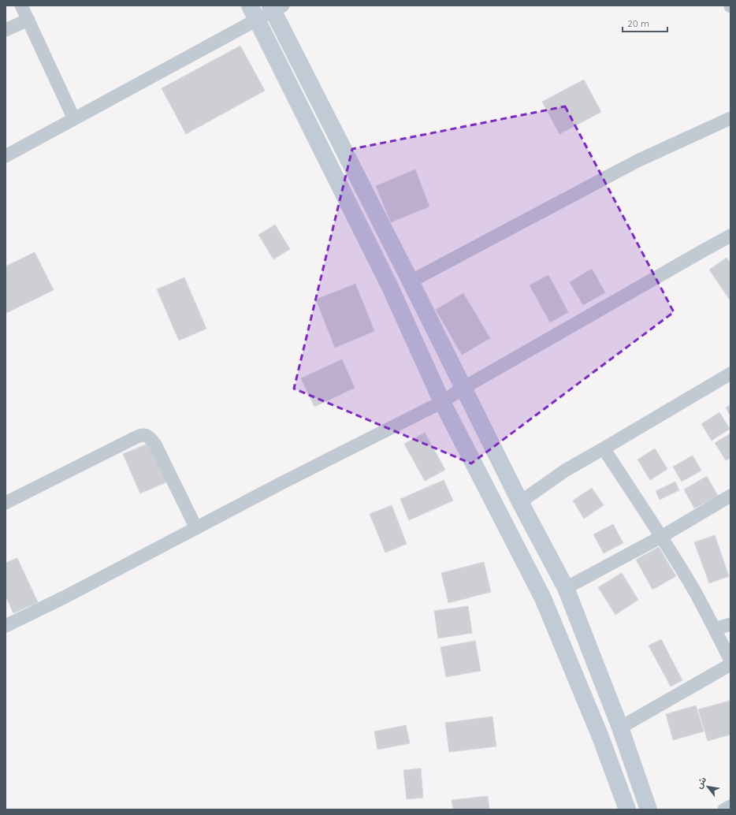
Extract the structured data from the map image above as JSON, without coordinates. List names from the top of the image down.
{
  "scale_bar": "20 m",
  "north": "top left"
}
